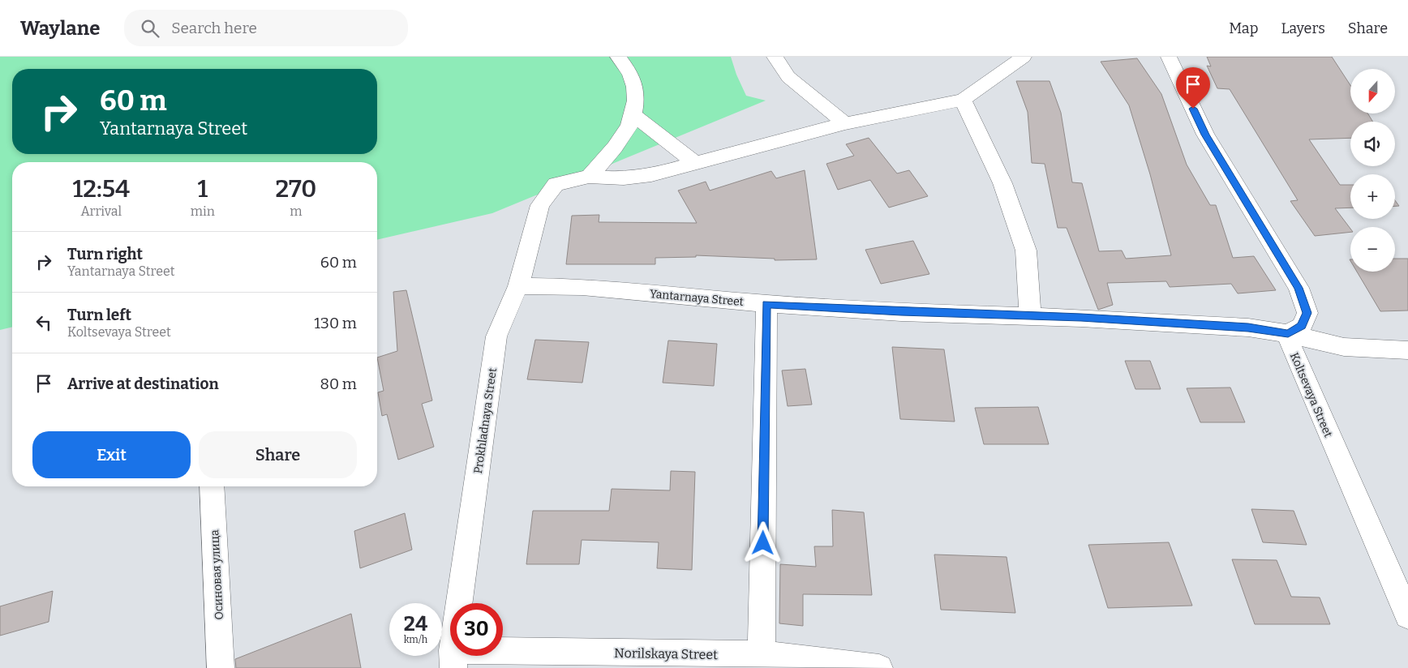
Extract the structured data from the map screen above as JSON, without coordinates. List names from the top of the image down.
{
  "streets": {
    "street": [
      "Yantarnaya Street",
      "Koltsevaya Street",
      "Prokhladnaya Street",
      "Осиновая улица",
      "Norilskaya Street"
    ]
  },
  "crossings": [
    ["Yantarnaya Street", "Koltsevaya Street"],
    ["Yantarnaya Street", "Prokhladnaya Street"],
    ["Prokhladnaya Street", "Norilskaya Street"]
  ],
  "north": "bottom",
  "page": {
    "header": "Waylane",
    "search": "Search here",
    "nav": ["Map", "Layers", "Share"],
    "map_buttons": ["+", "−"],
    "turn": ["60 m", "Yantarnaya Street"],
    "eta": [
      "12:54",
      "Arrival",
      "1",
      "min",
      "270",
      "m"
    ],
    "list": [
      {
        "name": "Turn right",
        "note": "Yantarnaya Street",
        "value": "60 m"
      },
      {
        "name": "Turn left",
        "note": "Koltsevaya Street",
        "value": "130 m"
      },
      {
        "name": "Arrive at destination",
        "value": "80 m"
      }
    ],
    "buttons": ["Exit", "Share"],
    "speed": "24 km/h",
    "limit": "30"
  }
}
